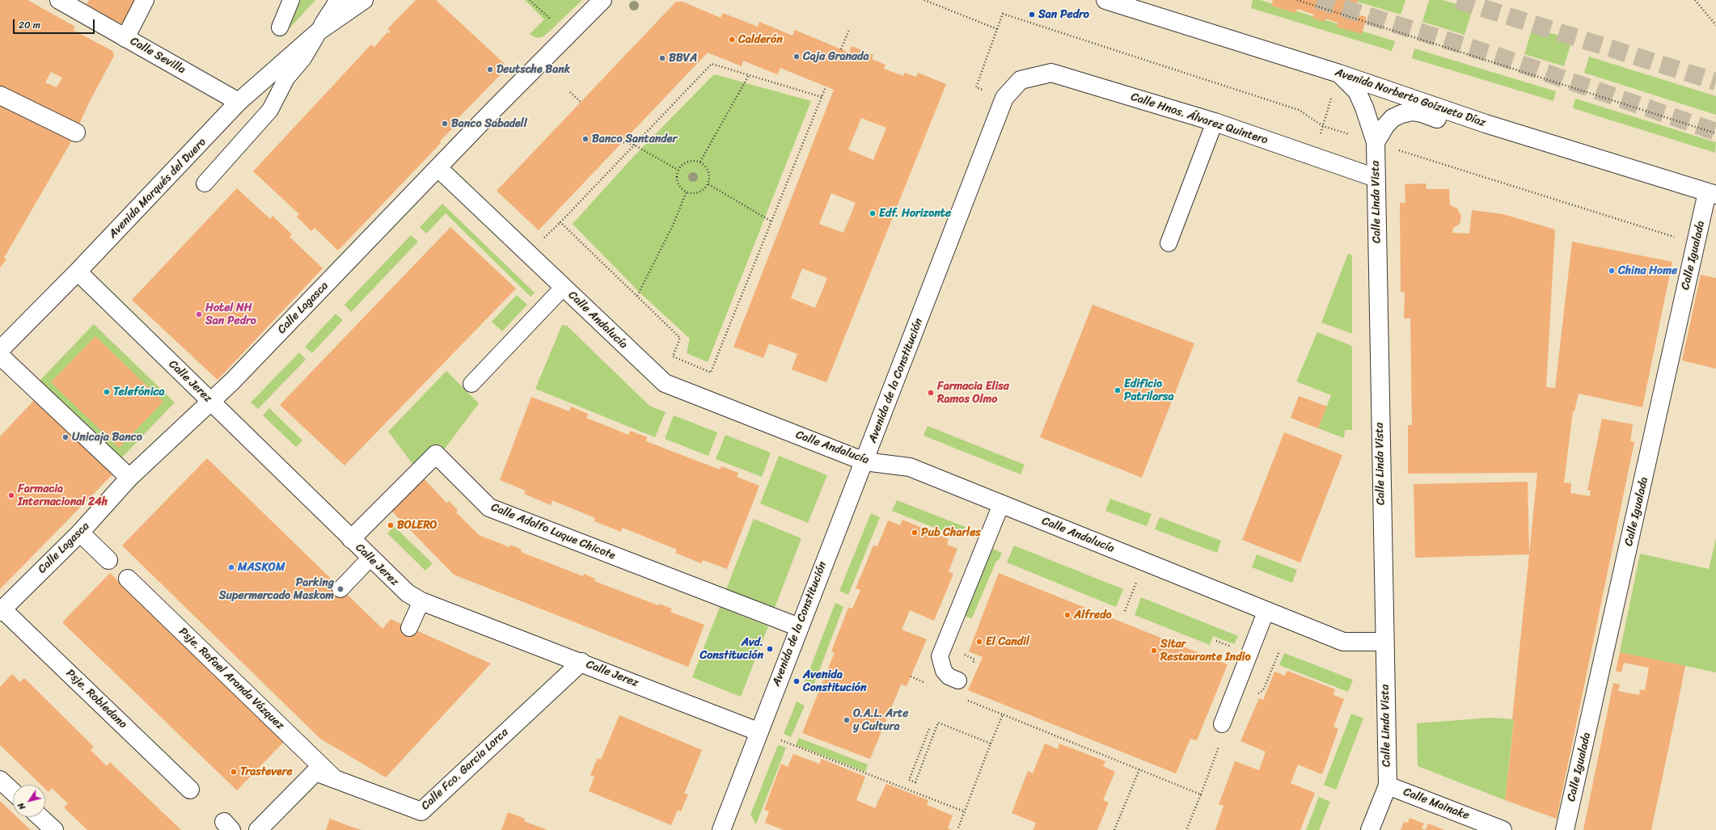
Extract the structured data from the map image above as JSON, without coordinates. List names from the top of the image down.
{
  "streets": {
    "street": [
      "Calle Sevilla",
      "Avenida Norberto Goizueta Díaz",
      "Calle Hnos. Álvarez Quintero",
      "Avenida Marqués del Duero",
      "Calle Linda Vista",
      "Calle Igualada",
      "Calle Lagasca",
      "Calle Andalucía",
      "Avenida de la Constitución",
      "Calle Jerez",
      "Calle Adolfo Luque Chicote",
      "Psje. Rafael Aranda Vázquez",
      "Psje. Robledano",
      "Calle Fco. Garcia Lorca",
      "Calle Mainake"
    ]
  },
  "crossings": [
    ["Calle Sevilla", "Avenida Marqués del Duero"],
    ["Avenida Norberto Goizueta Díaz", "Calle Linda Vista"],
    ["Avenida Norberto Goizueta Díaz", "Calle Igualada"],
    ["Calle Hnos. Álvarez Quintero", "Calle Linda Vista"],
    ["Calle Hnos. Álvarez Quintero", "Avenida de la Constitución"],
    ["Avenida Marqués del Duero", "Calle Jerez"],
    ["Calle Linda Vista", "Calle Andalucía"],
    ["Calle Linda Vista", "Calle Mainake"],
    ["Calle Lagasca", "Calle Andalucía"],
    ["Calle Lagasca", "Calle Jerez"],
    ["Calle Lagasca", "Psje. Robledano"],
    ["Calle Andalucía", "Avenida de la Constitución"],
    ["Avenida de la Constitución", "Calle Jerez"],
    ["Avenida de la Constitución", "Calle Adolfo Luque Chicote"],
    ["Calle Jerez", "Calle Adolfo Luque Chicote"],
    ["Calle Jerez", "Calle Fco. Garcia Lorca"],
    ["Psje. Rafael Aranda Vázquez", "Calle Fco. Garcia Lorca"]
  ],
  "places": [
    "San Pedro",
    "Calderón",
    "Caja Granada",
    "BBVA",
    "Deutsche Bank",
    "Banco Sabadell",
    "Banco Santander",
    "Edf. Horizonte",
    "China Home",
    "Hotel NH San Pedro",
    "Edificio Patrilarsa",
    "Telefónica",
    "Farmacia Elisa Ramos Olmo",
    "Unicaja Banco",
    "Farmacia Internacional 24h",
    "BOLERO",
    "Pub Charles",
    "MASKOM",
    "Parking Supermercado Maskom",
    "Alfredo",
    "El Candil",
    "Avd. Constitución",
    "Sitar Restaurante Indio",
    "Avenida Constitución",
    "O.A.L. Arte y Cultura",
    "Trastevere"
  ],
  "scale_bar": "20 m",
  "north": "bottom left"
}
